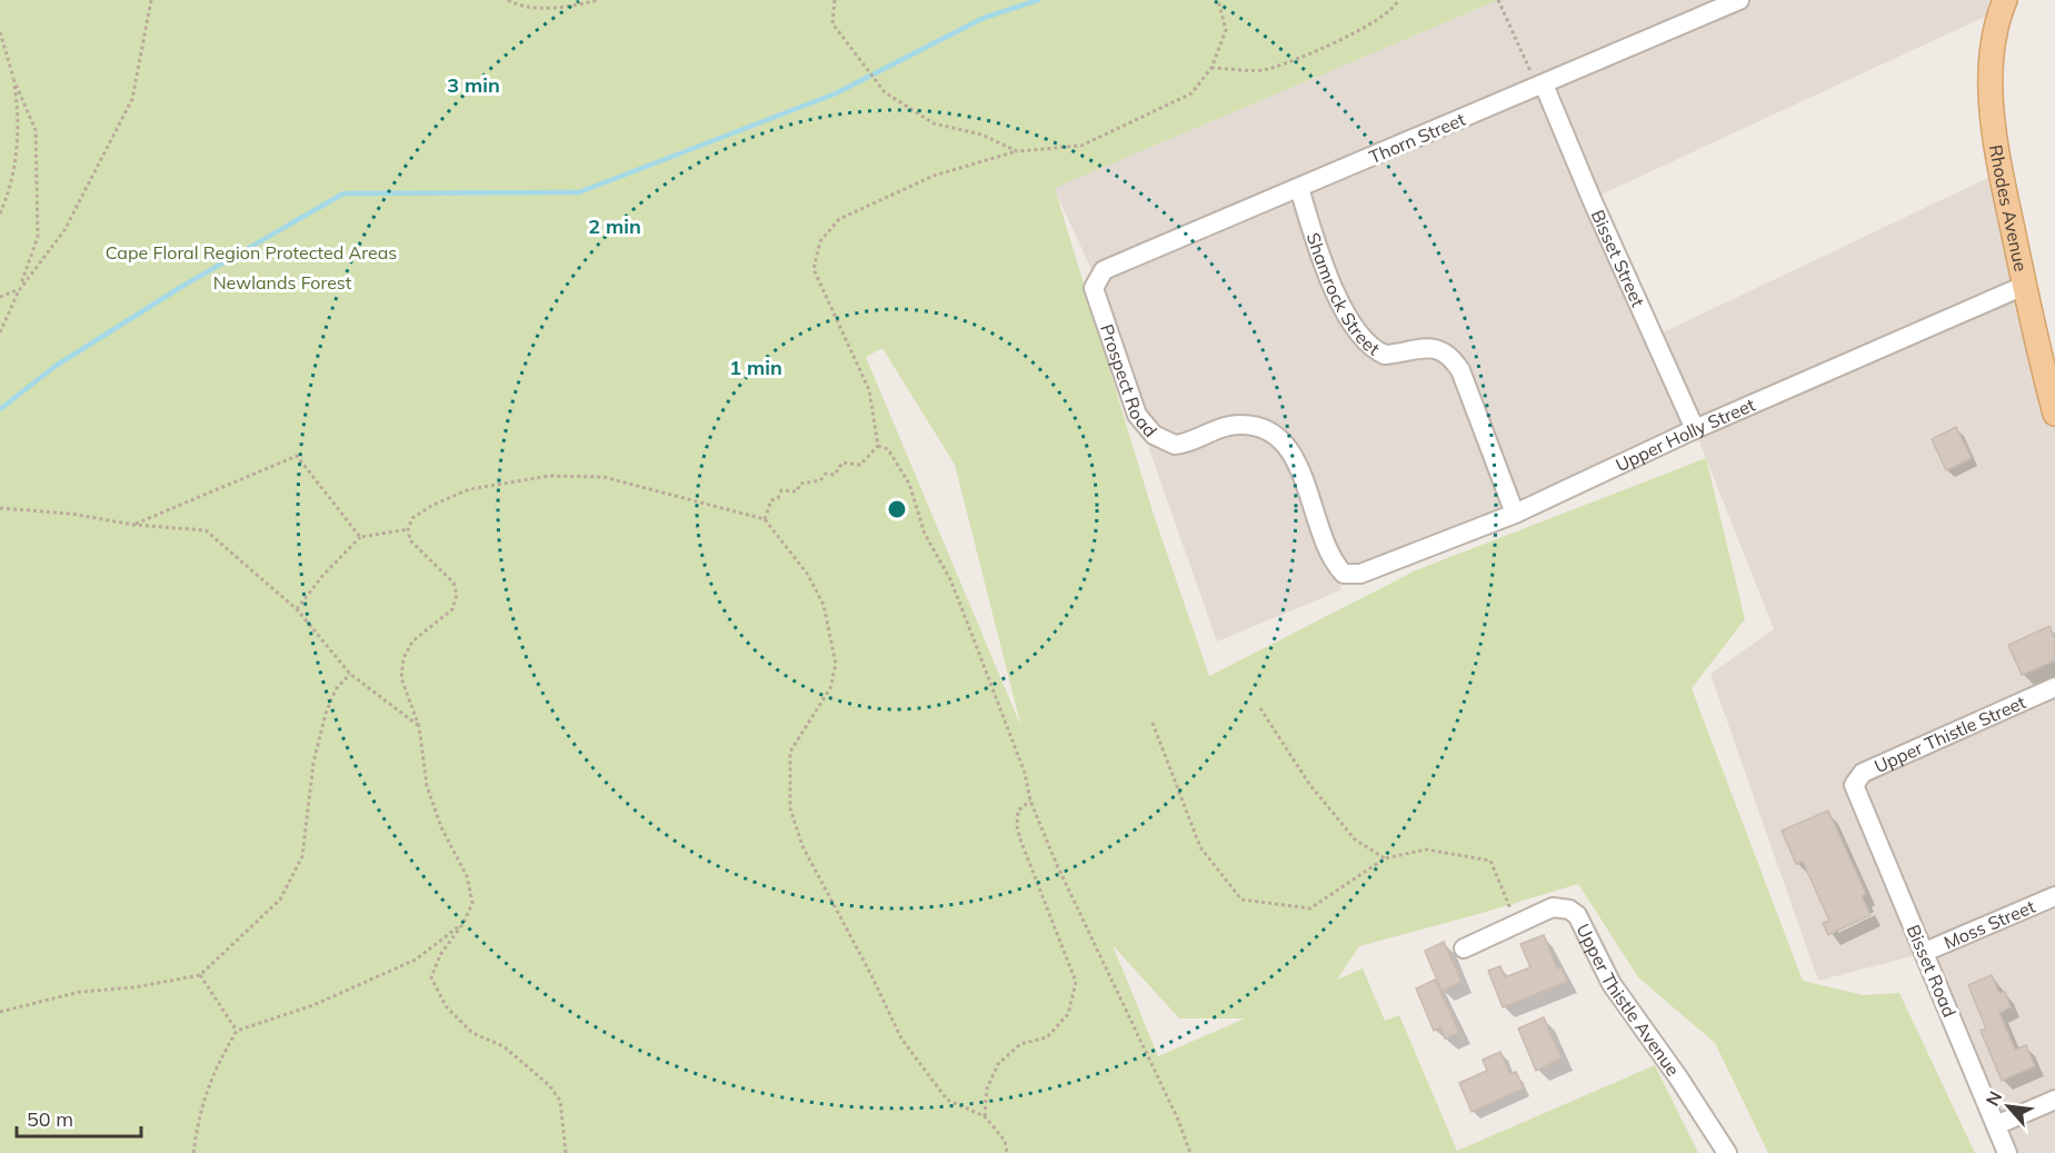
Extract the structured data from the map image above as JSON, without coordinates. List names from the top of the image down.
{
  "streets": {
    "main road": ["Rhodes Avenue"],
    "street": [
      "Thorn Street",
      "Bisset Street",
      "Shamrock Street",
      "Prospect Road",
      "Upper Holly Street",
      "Upper Thistle Street",
      "Moss Street",
      "Bisset Road",
      "Upper Thistle Avenue"
    ]
  },
  "crossings": [
    ["Thorn Street", "Bisset Street"],
    ["Thorn Street", "Shamrock Street"],
    ["Thorn Street", "Prospect Road"],
    ["Rhodes Avenue", "Upper Holly Street"],
    ["Bisset Street", "Upper Holly Street"],
    ["Shamrock Street", "Upper Holly Street"],
    ["Prospect Road", "Upper Holly Street"],
    ["Upper Thistle Street", "Bisset Road"],
    ["Moss Street", "Bisset Road"]
  ],
  "parks": ["Cape Floral Region Protected Areas", "Newlands Forest"],
  "scale_bar": "50 m",
  "north": "top left",
  "rings": ["3 min", "2 min", "1 min"]
}
